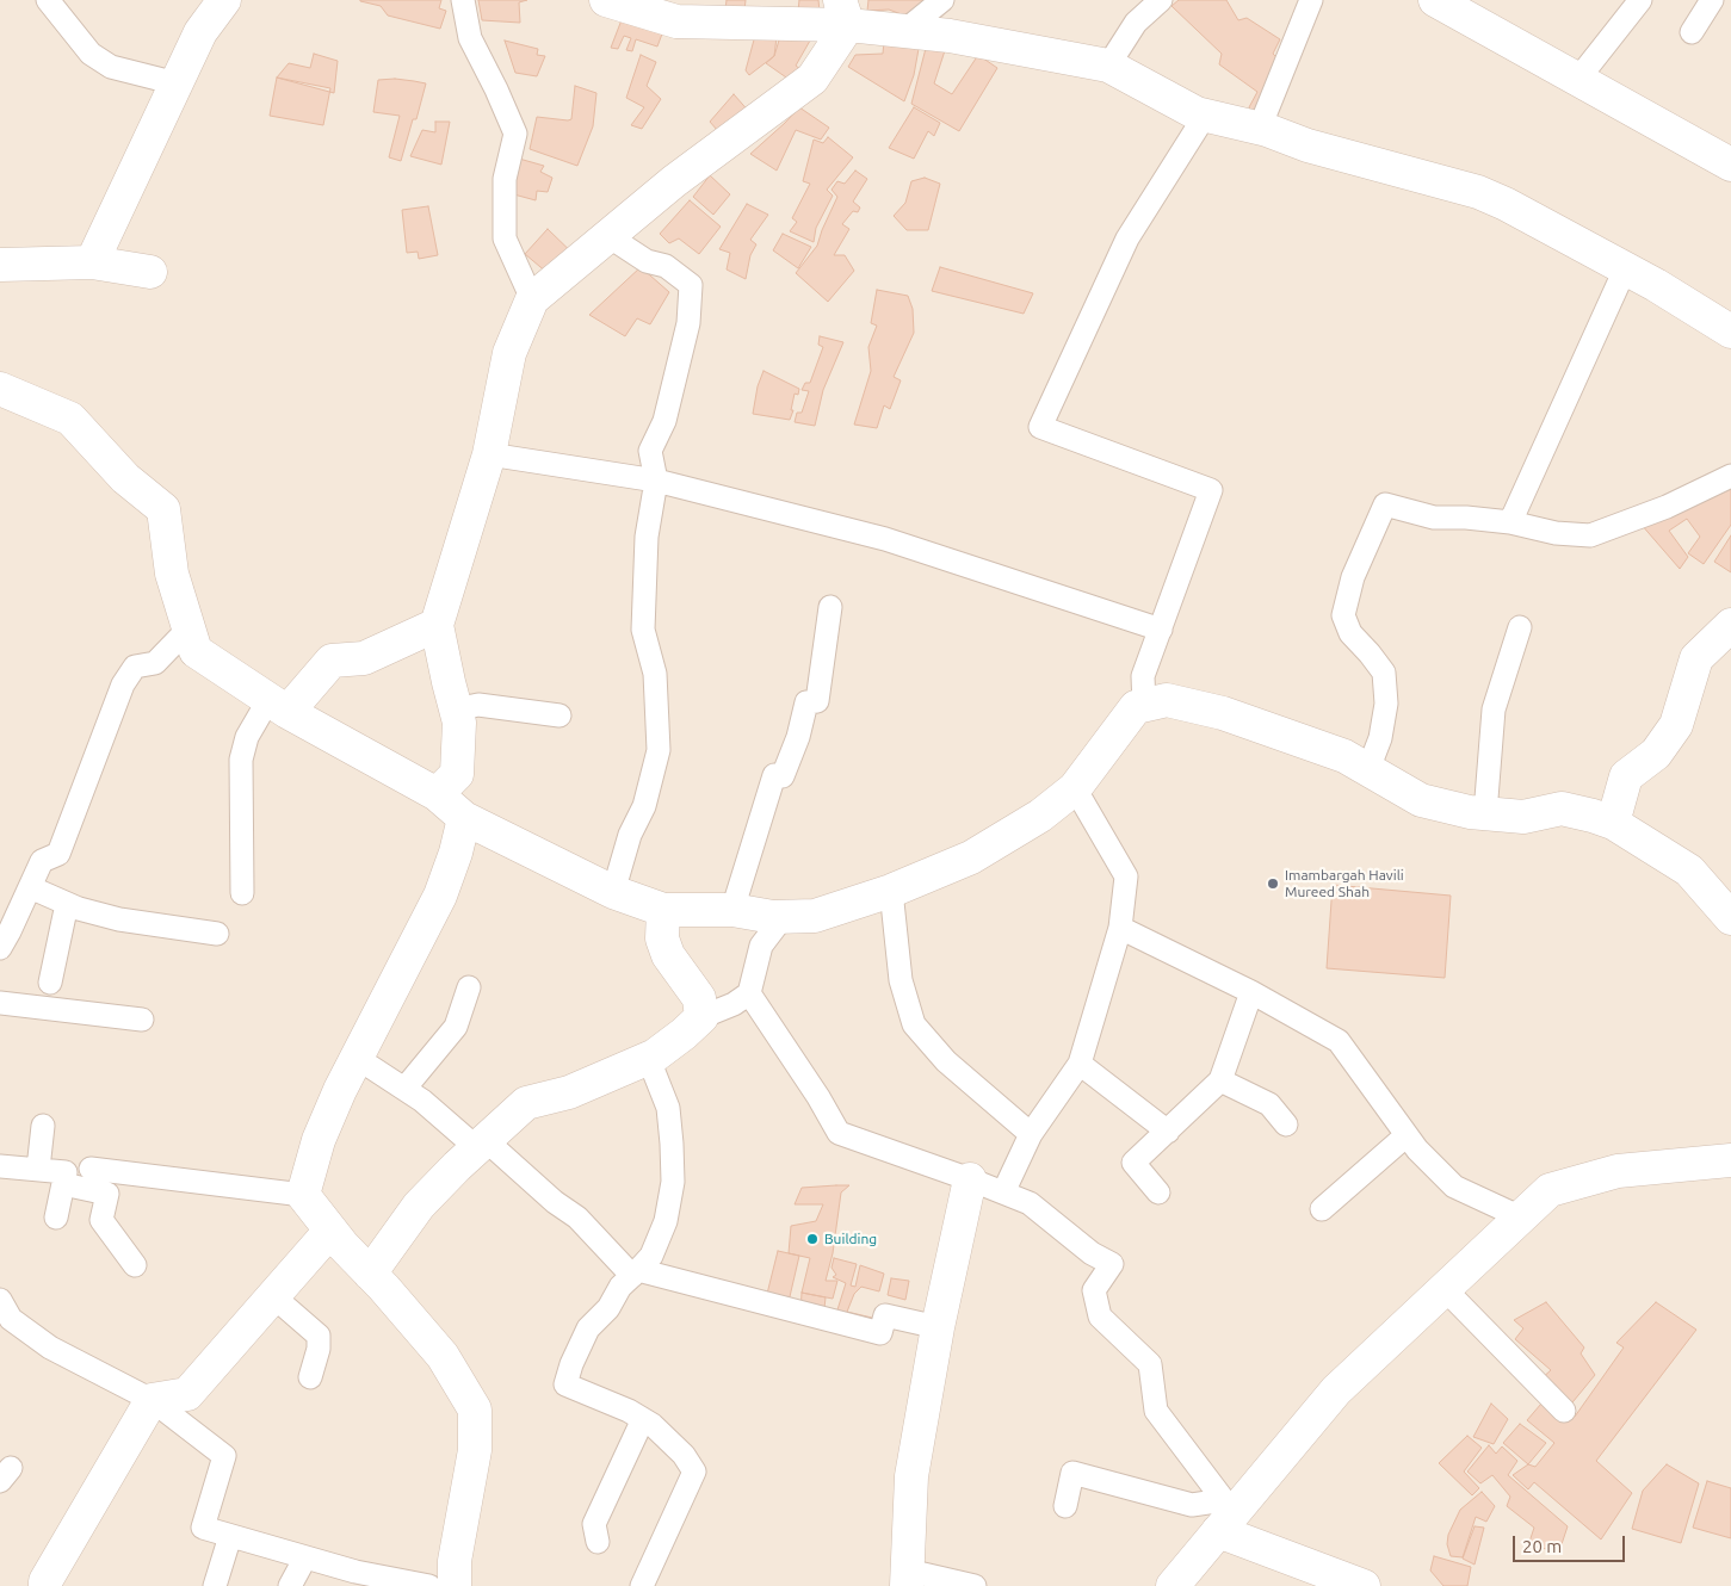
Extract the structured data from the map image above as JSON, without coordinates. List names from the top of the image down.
{
  "places": ["Imambargah Havili Mureed Shah", "Building"],
  "scale_bar": "20 m"
}
